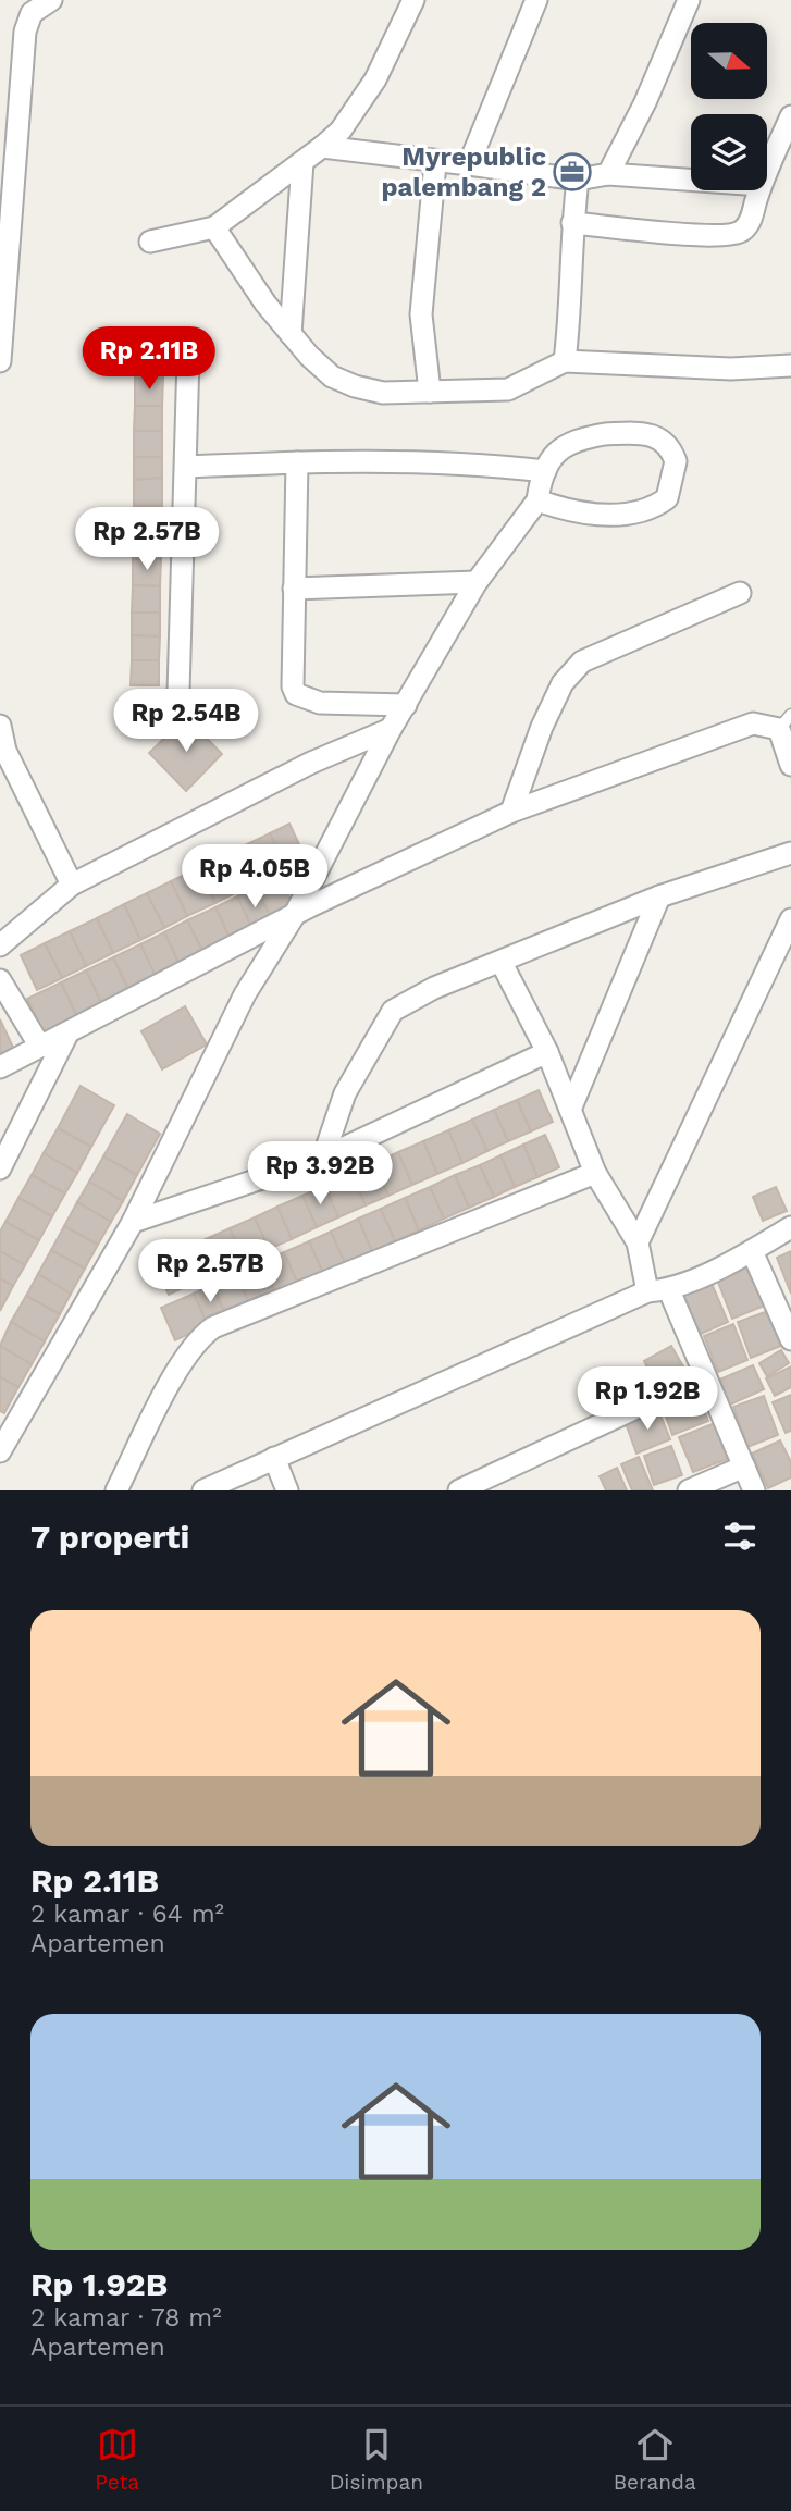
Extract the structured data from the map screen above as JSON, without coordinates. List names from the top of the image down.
{
  "places": {
    "office": ["Myrepublic palembang 2"]
  },
  "north": "right",
  "page": {
    "price": [
      "Rp 2.11B",
      "Rp 2.57B",
      "Rp 2.54B",
      "Rp 4.05B",
      "Rp 3.92B",
      "Rp 2.57B",
      "Rp 1.92B"
    ],
    "heading": "7 properti",
    "list": [
      {
        "name": "Rp 2.11B",
        "note": "2 kamar · 64 m² · Apartemen"
      },
      {
        "name": "Rp 1.92B",
        "note": "2 kamar · 78 m² · Apartemen"
      }
    ],
    "tabs": ["Peta", "Disimpan", "Beranda"]
  }
}
